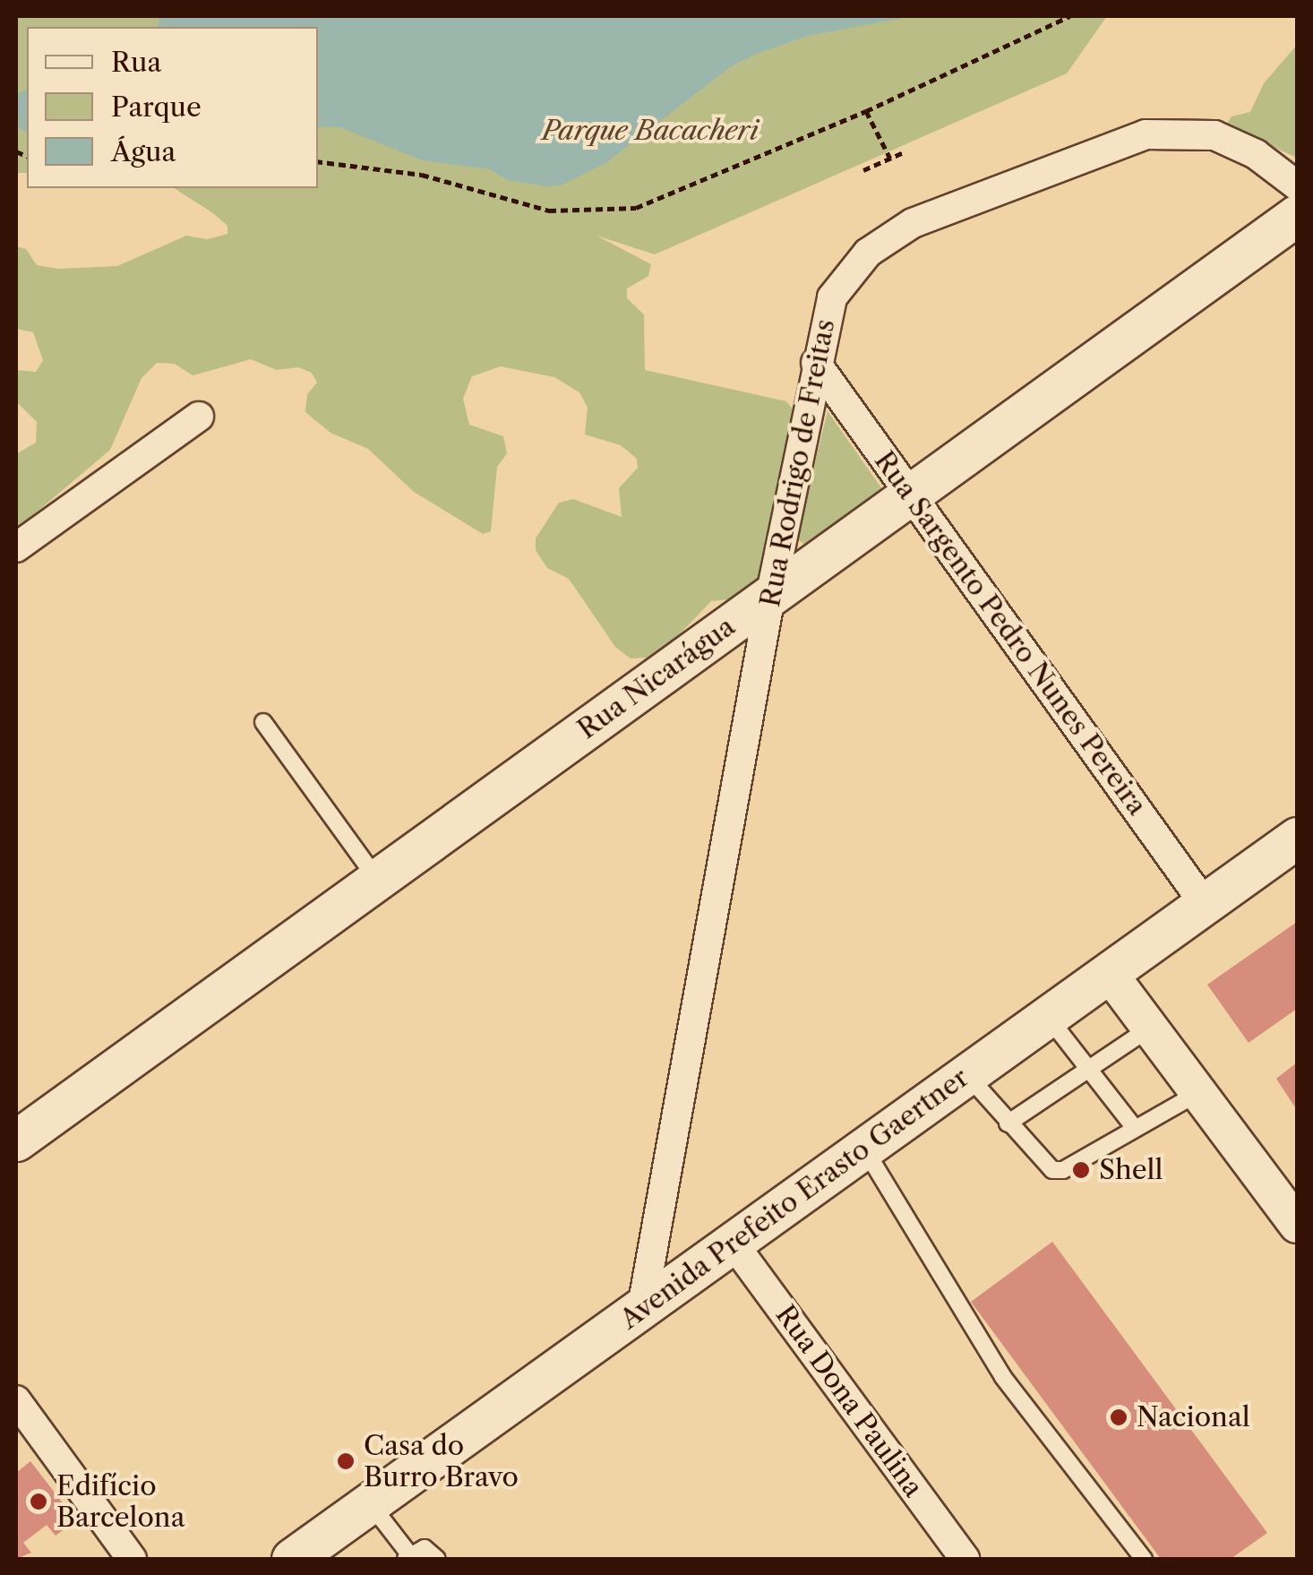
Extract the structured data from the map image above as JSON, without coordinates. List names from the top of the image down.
{
  "streets": {
    "main road": ["Rua Nicarágua", "Avenida Prefeito Erasto Gaertner"],
    "street": ["Rua Rodrigo de Freitas", "Rua Sargento Pedro Nunes Pereira", "Rua Dona Paulina"]
  },
  "crossings": [
    ["Rua Rodrigo de Freitas", "Rua Sargento Pedro Nunes Pereira"],
    ["Rua Rodrigo de Freitas", "Rua Nicarágua"],
    ["Rua Rodrigo de Freitas", "Avenida Prefeito Erasto Gaertner"],
    ["Rua Sargento Pedro Nunes Pereira", "Rua Nicarágua"],
    ["Rua Sargento Pedro Nunes Pereira", "Avenida Prefeito Erasto Gaertner"],
    ["Avenida Prefeito Erasto Gaertner", "Rua Dona Paulina"]
  ],
  "parks": ["Parque Bacacheri"],
  "places": [
    "Shell",
    "Nacional",
    "Casa do Burro Bravo",
    "Edifício Barcelona"
  ],
  "legend": ["Rua", "Parque", "Água"]
}
